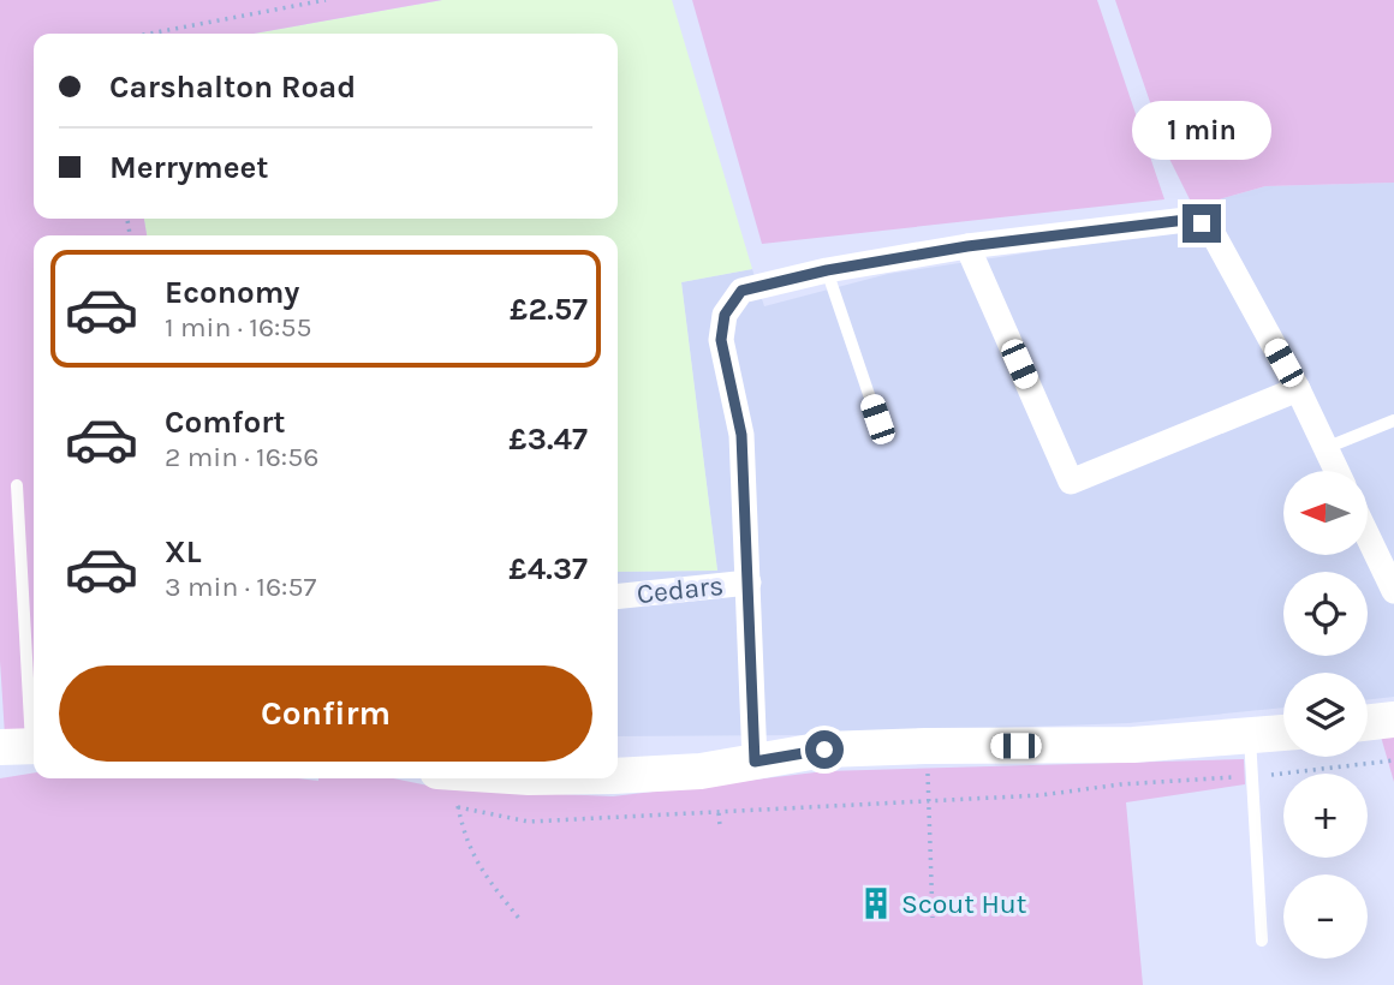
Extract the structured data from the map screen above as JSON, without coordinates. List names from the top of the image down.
{
  "streets": {
    "street": ["Cedars"]
  },
  "places": {
    "building": ["Scout Hut"]
  },
  "north": "left",
  "page": {
    "banner": ["Carshalton Road", "Merrymeet"],
    "bubble": "1 min",
    "list": [
      {
        "name": "Economy",
        "note": "1 min · 16:55",
        "value": "£2.57"
      },
      {
        "name": "Comfort",
        "note": "2 min · 16:56",
        "value": "£3.47"
      },
      {
        "name": "XL",
        "note": "3 min · 16:57",
        "value": "£4.37"
      }
    ],
    "map_buttons": ["+", "−"],
    "buttons": "Confirm"
  }
}
